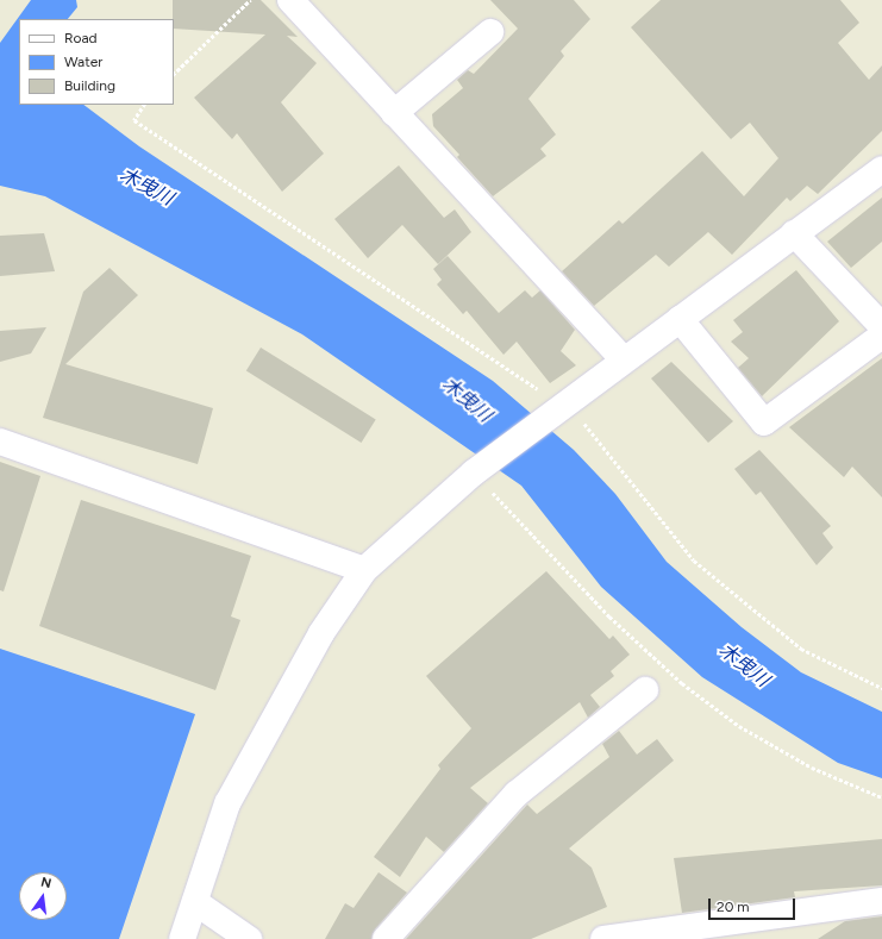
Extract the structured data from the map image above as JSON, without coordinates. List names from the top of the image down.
{
  "water": ["木曳川"],
  "legend": ["Road", "Water", "Building"],
  "scale_bar": "20 m",
  "north": "top"
}
